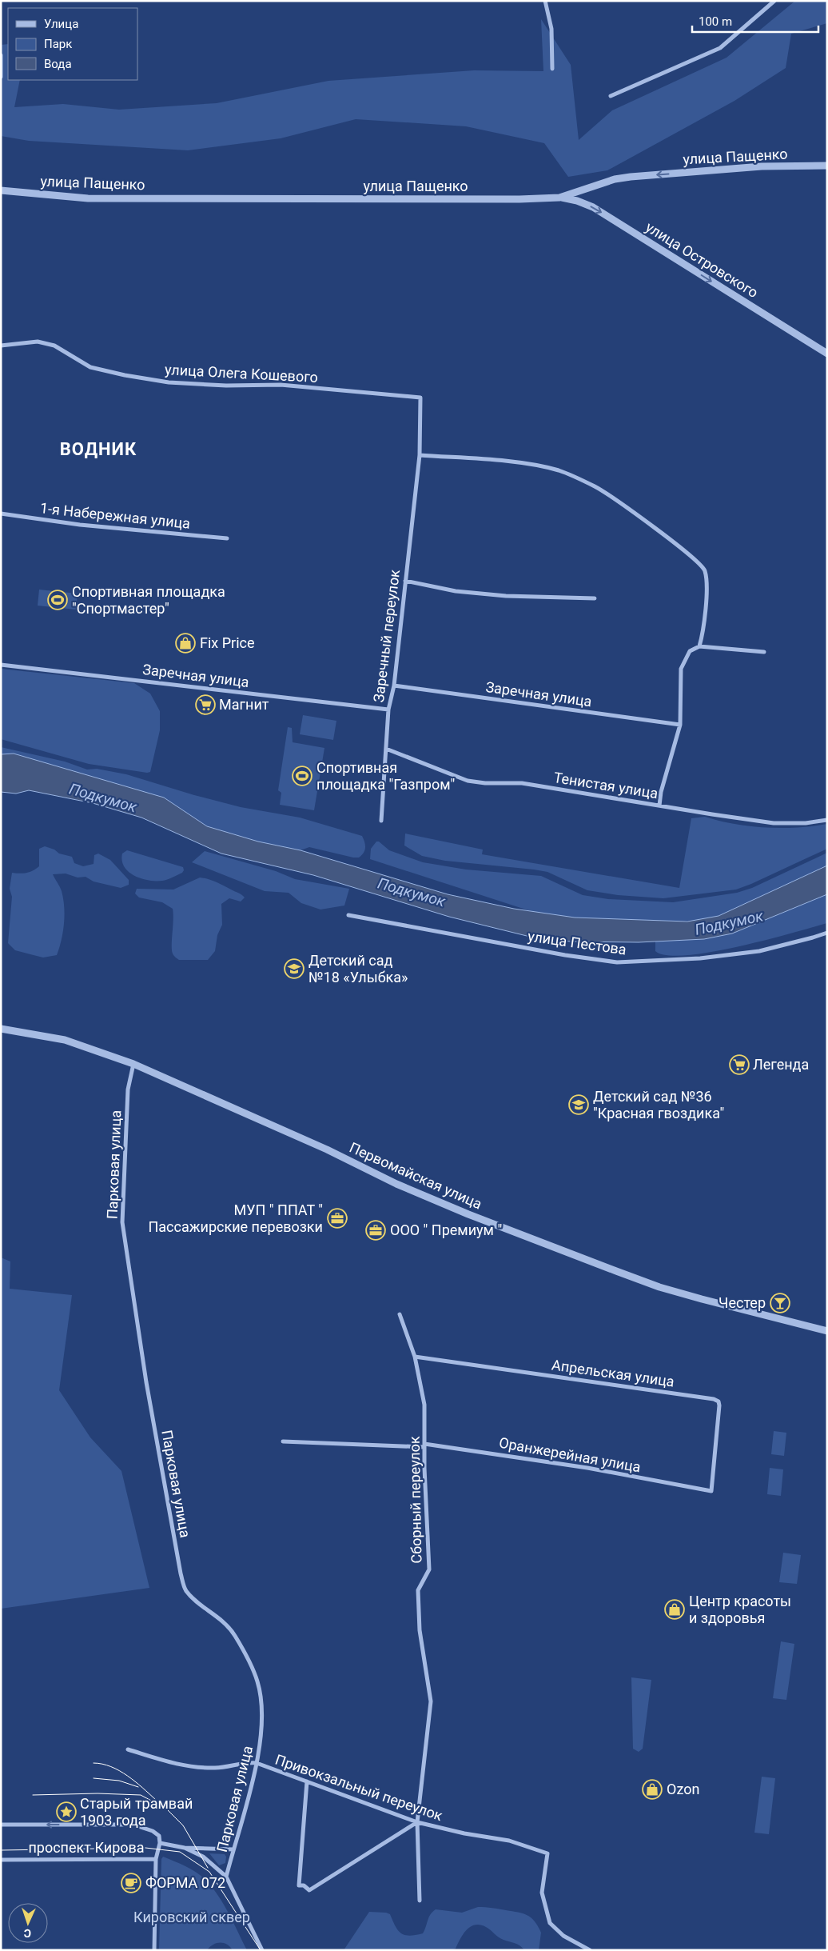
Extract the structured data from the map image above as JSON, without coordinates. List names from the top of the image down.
{
  "streets": {
    "street": [
      "улица Пащенко",
      "улица Островского",
      "улица Олега Кошевого",
      "1-я Набережная улица",
      "Заречный переулок",
      "Заречная улица",
      "Тенистая улица",
      "улица Пестова",
      "Парковая улица",
      "Первомайская улица",
      "Апрельская улица",
      "Оранжерейная улица",
      "Сборный переулок",
      "Привокзальный переулок",
      "проспект Кирова"
    ]
  },
  "crossings": [
    ["улица Пащенко", "улица Островского"],
    ["улица Олега Кошевого", "Заречный переулок"],
    ["Заречный переулок", "Заречная улица"],
    ["Заречный переулок", "Тенистая улица"],
    ["Парковая улица", "Первомайская улица"],
    ["Парковая улица", "Привокзальный переулок"],
    ["Парковая улица", "проспект Кирова"],
    ["Апрельская улица", "Оранжерейная улица"],
    ["Апрельская улица", "Сборный переулок"],
    ["Оранжерейная улица", "Сборный переулок"],
    ["Сборный переулок", "Привокзальный переулок"]
  ],
  "one_way": ["улица Островского"],
  "districts": ["ВОДНИК"],
  "water": ["Подкумок"],
  "parks": ["Кировский сквер"],
  "places": {
    "sports": ["Спортивная площадка \"Спортмастер\"", "Спортивная площадка \"Газпром\""],
    "shop": ["Fix Price", "Центр красоты и здоровья", "Ozon"],
    "supermarket": ["Магнит", "Легенда"],
    "school or university": ["Детский сад №18 «Улыбка»", "Детский сад №36 \"Красная гвоздика\""],
    "office": ["МУП \" ППАТ \" Пассажирские перевозки", "ООО \" Премиум \""],
    "bar": ["Честер"],
    "place": ["Старый трамвай 1903 года"],
    "cafe": ["ФОРМА 072"]
  },
  "legend": ["Улица", "Парк", "Вода"],
  "scale_bar": "100 m",
  "north": "bottom"
}
